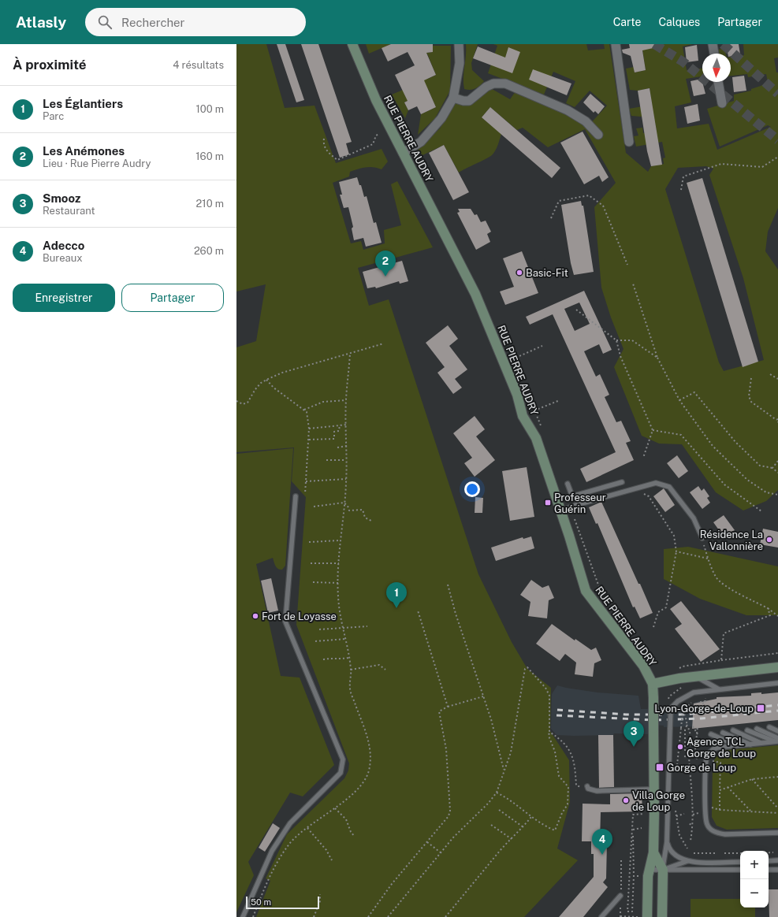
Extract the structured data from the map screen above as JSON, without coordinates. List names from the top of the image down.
{
  "streets": {
    "street": ["RUE PIERRE AUDRY"]
  },
  "places": {
    "other": [
      "Basic-Fit",
      "Résidence La Vallonnière",
      "Fort de Loyasse",
      "Agence TCL Gorge de Loup",
      "Villa Gorge de Loup"
    ],
    "transit": ["Professeur Guérin", "Lyon-Gorge-de-Loup", "Gorge de Loup"]
  },
  "scale_bar": "50 m",
  "north": "bottom",
  "page": {
    "header": "Atlasly",
    "search": "Rechercher",
    "nav": ["Carte", "Calques", "Partager"],
    "heading": ["À proximité", "4 résultats"],
    "list": [
      {
        "mark": "1",
        "name": "Les Églantiers",
        "note": "Parc",
        "value": "100 m"
      },
      {
        "mark": "2",
        "name": "Les Anémones",
        "note": "Lieu · Rue Pierre Audry",
        "value": "160 m"
      },
      {
        "mark": "3",
        "name": "Smooz",
        "note": "Restaurant",
        "value": "210 m"
      },
      {
        "mark": "4",
        "name": "Adecco",
        "note": "Bureaux",
        "value": "260 m"
      }
    ],
    "pins": [
      "2",
      "1",
      "3",
      "4"
    ],
    "buttons": ["Enregistrer", "Partager"],
    "map_buttons": ["+", "−"],
    "scale": "50 m"
  }
}
